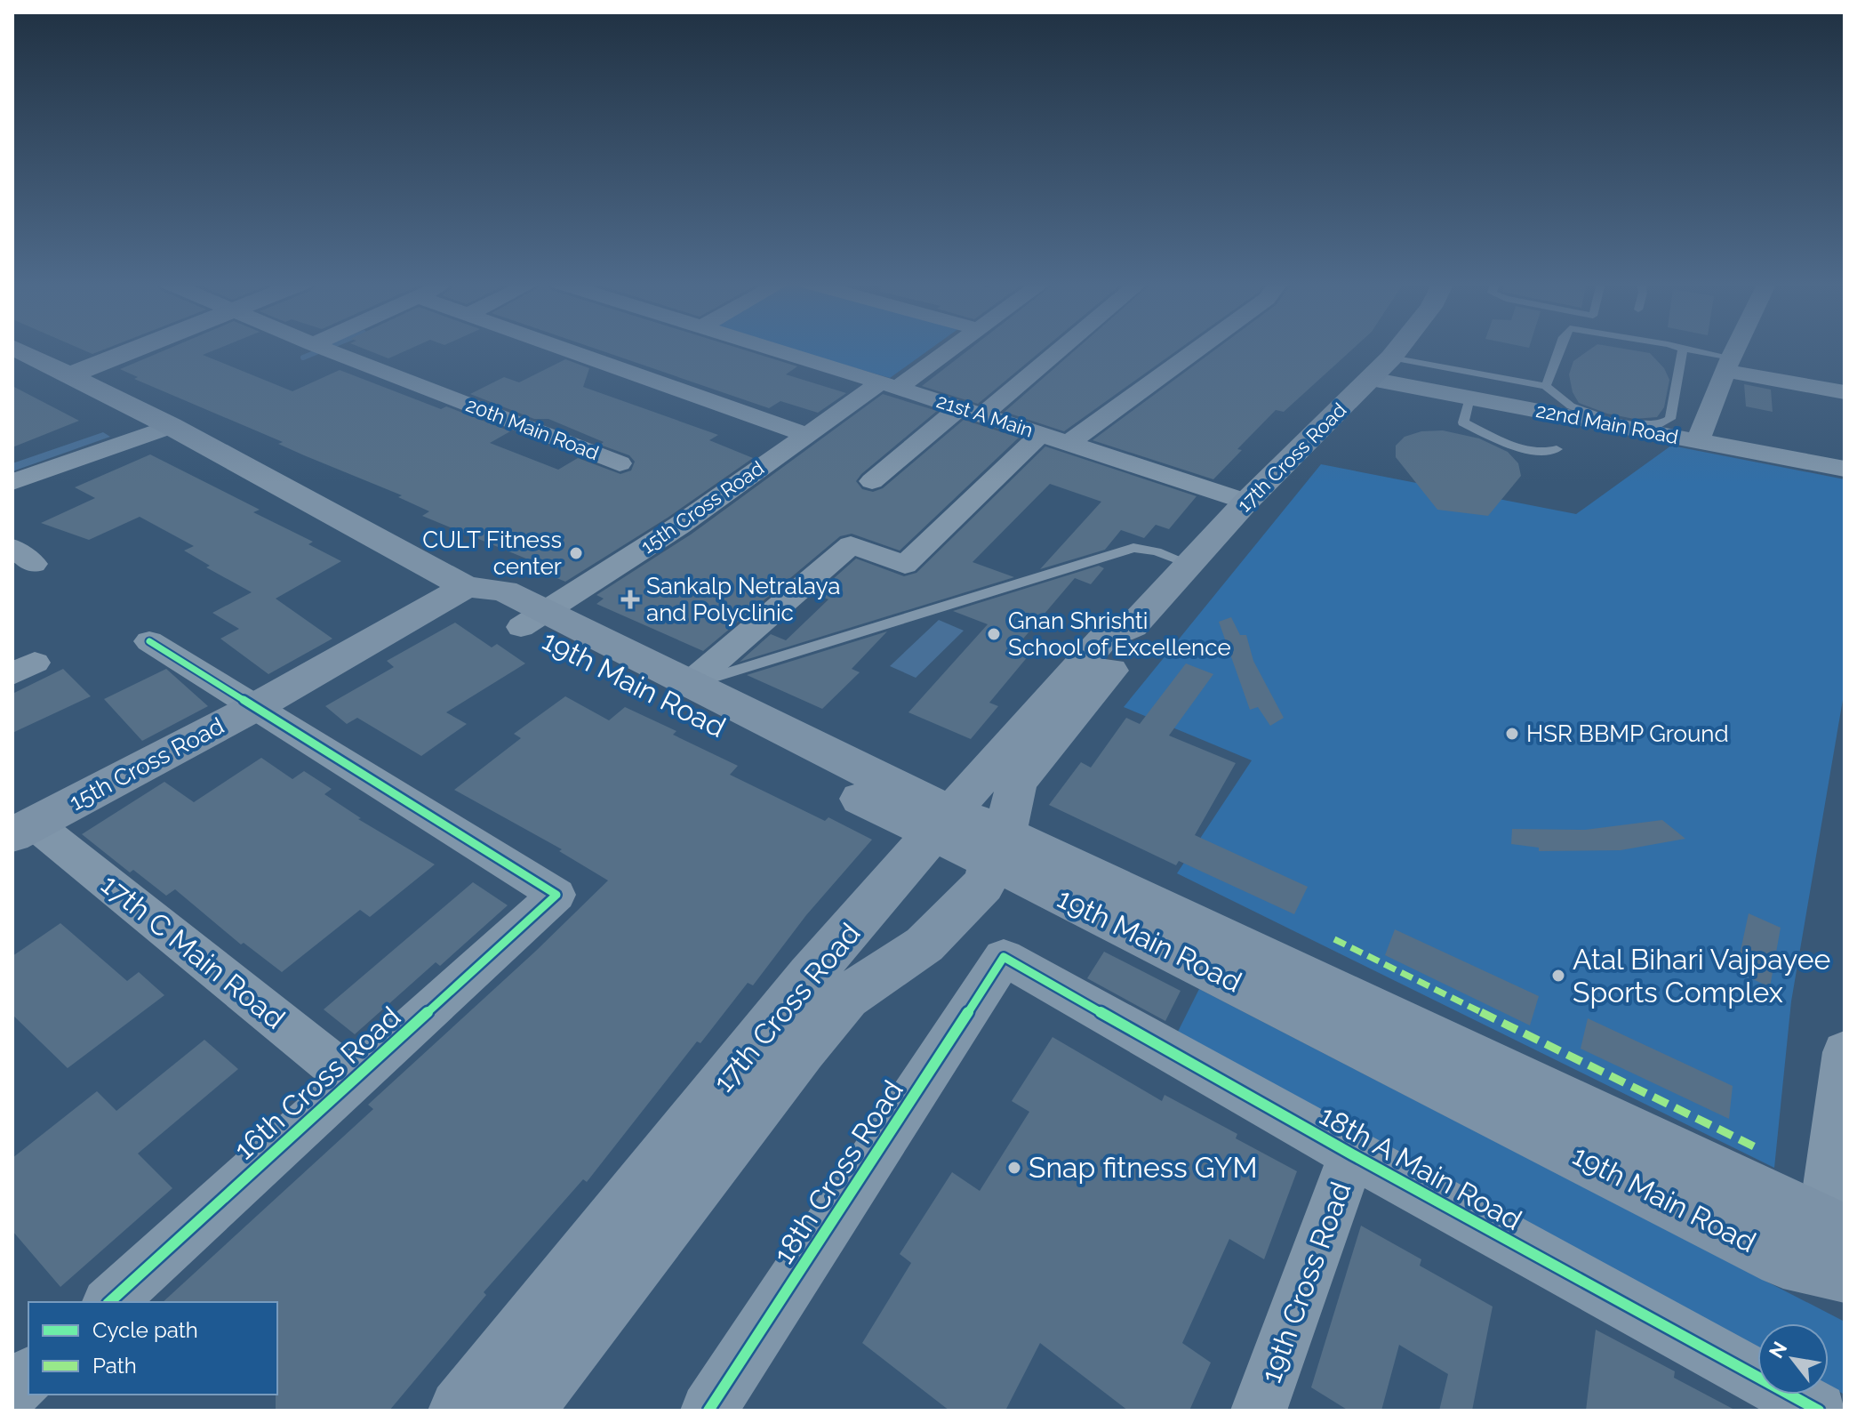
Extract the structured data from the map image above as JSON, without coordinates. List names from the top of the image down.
{
  "streets": {
    "main road": ["17th Cross Road", "15th Cross Road", "19th Main Road"],
    "street": [
      "21st A Main",
      "22nd Main Road",
      "20th Main Road",
      "17th C Main Road",
      "16th Cross Road",
      "18th A Main Road",
      "18th Cross Road",
      "19th Cross Road"
    ]
  },
  "crossings": [
    ["21st A Main", "17th Cross Road"],
    ["21st A Main", "15th Cross Road"],
    ["22nd Main Road", "17th Cross Road"],
    ["17th Cross Road", "19th Main Road"],
    ["15th Cross Road", "19th Main Road"],
    ["15th Cross Road", "17th C Main Road"],
    ["15th Cross Road", "16th Cross Road"],
    ["17th C Main Road", "16th Cross Road"],
    ["18th A Main Road", "18th Cross Road"],
    ["18th A Main Road", "19th Cross Road"]
  ],
  "places": {
    "other": [
      "CULT Fitness center",
      "Gnan Shrishti School of Excellence",
      "HSR BBMP Ground",
      "Atal Bihari Vajpayee Sports Complex",
      "Snap fitness GYM"
    ],
    "health": ["Sankalp Netralaya and Polyclinic"]
  },
  "legend": ["Cycle path", "Path"],
  "north": "top left"
}
